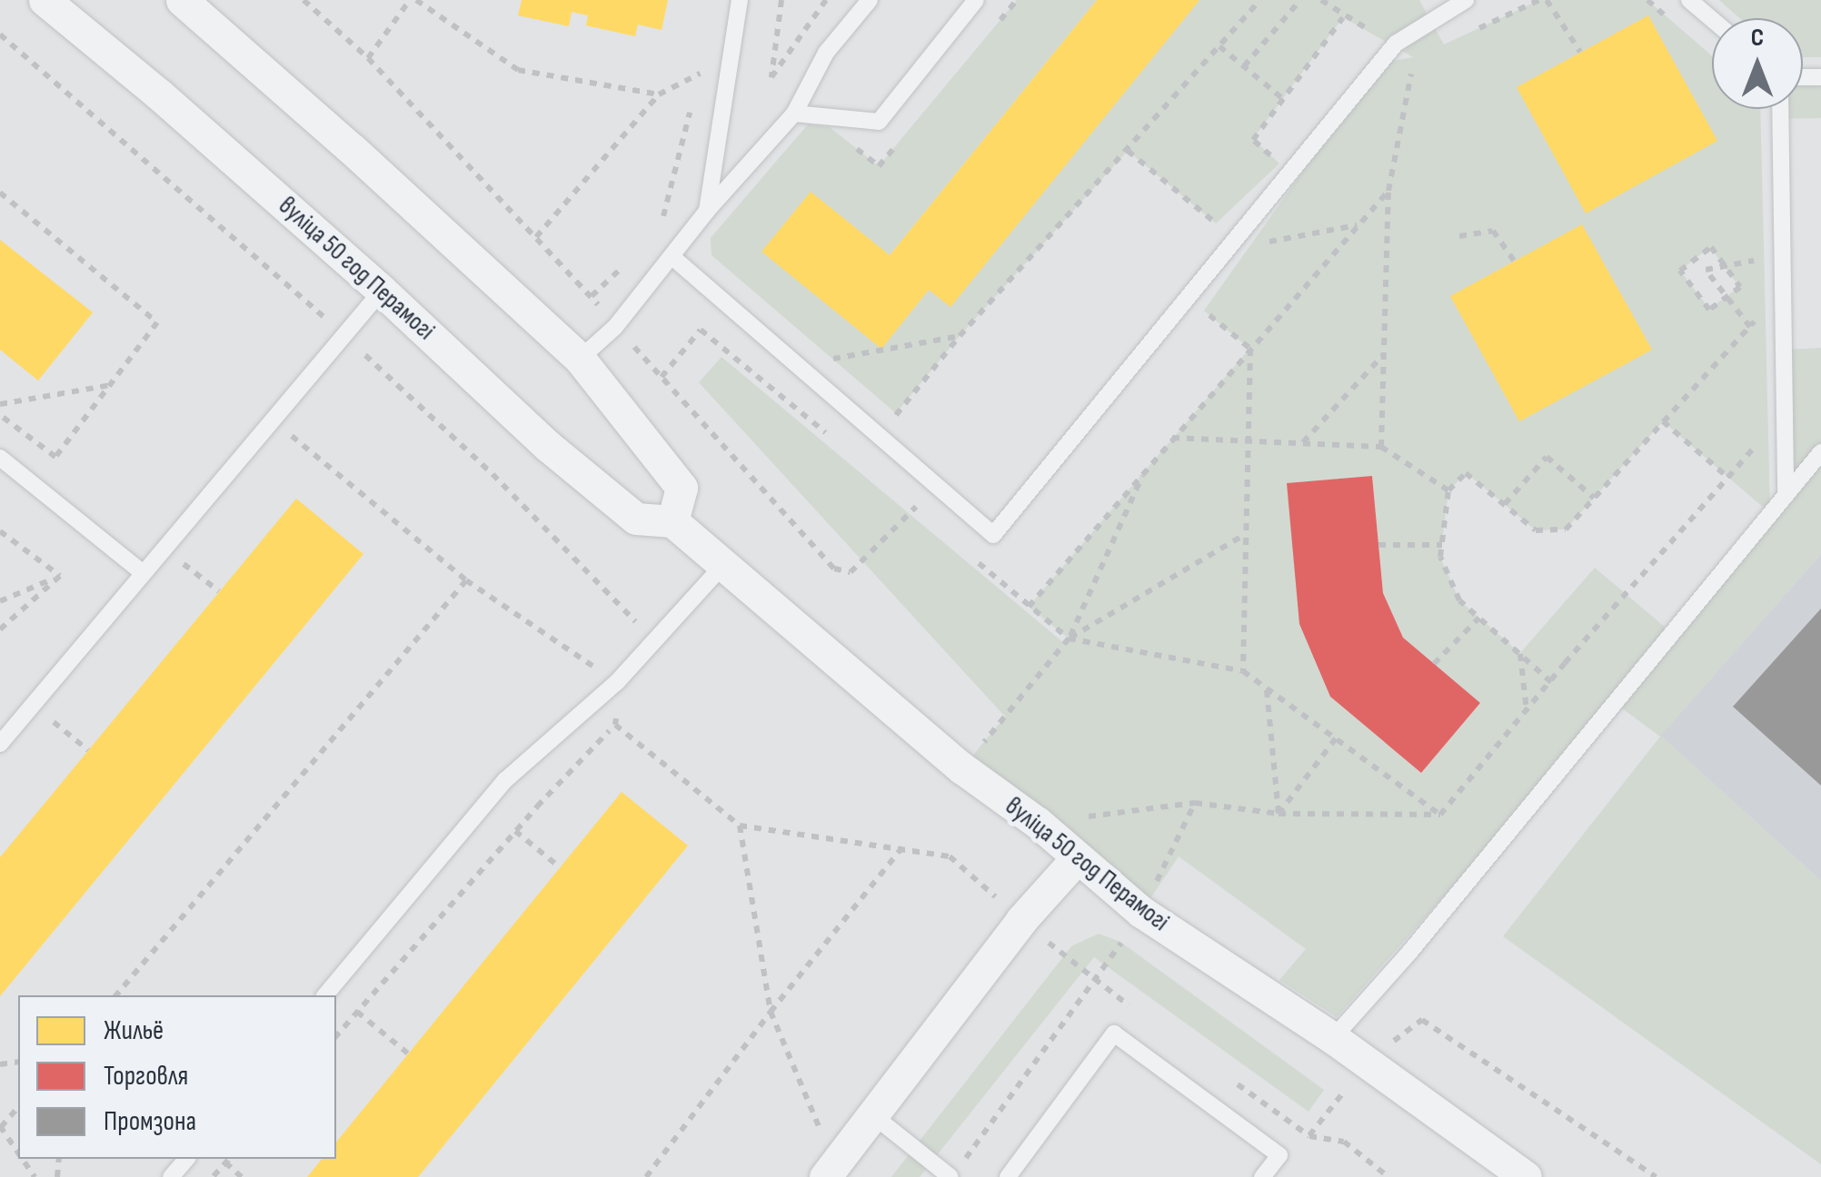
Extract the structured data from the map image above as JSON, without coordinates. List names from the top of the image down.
{
  "streets": {
    "street": ["вуліца 50 год Перамогі"]
  },
  "legend": ["Жильё", "Торговля", "Промзона"],
  "north": "top"
}
